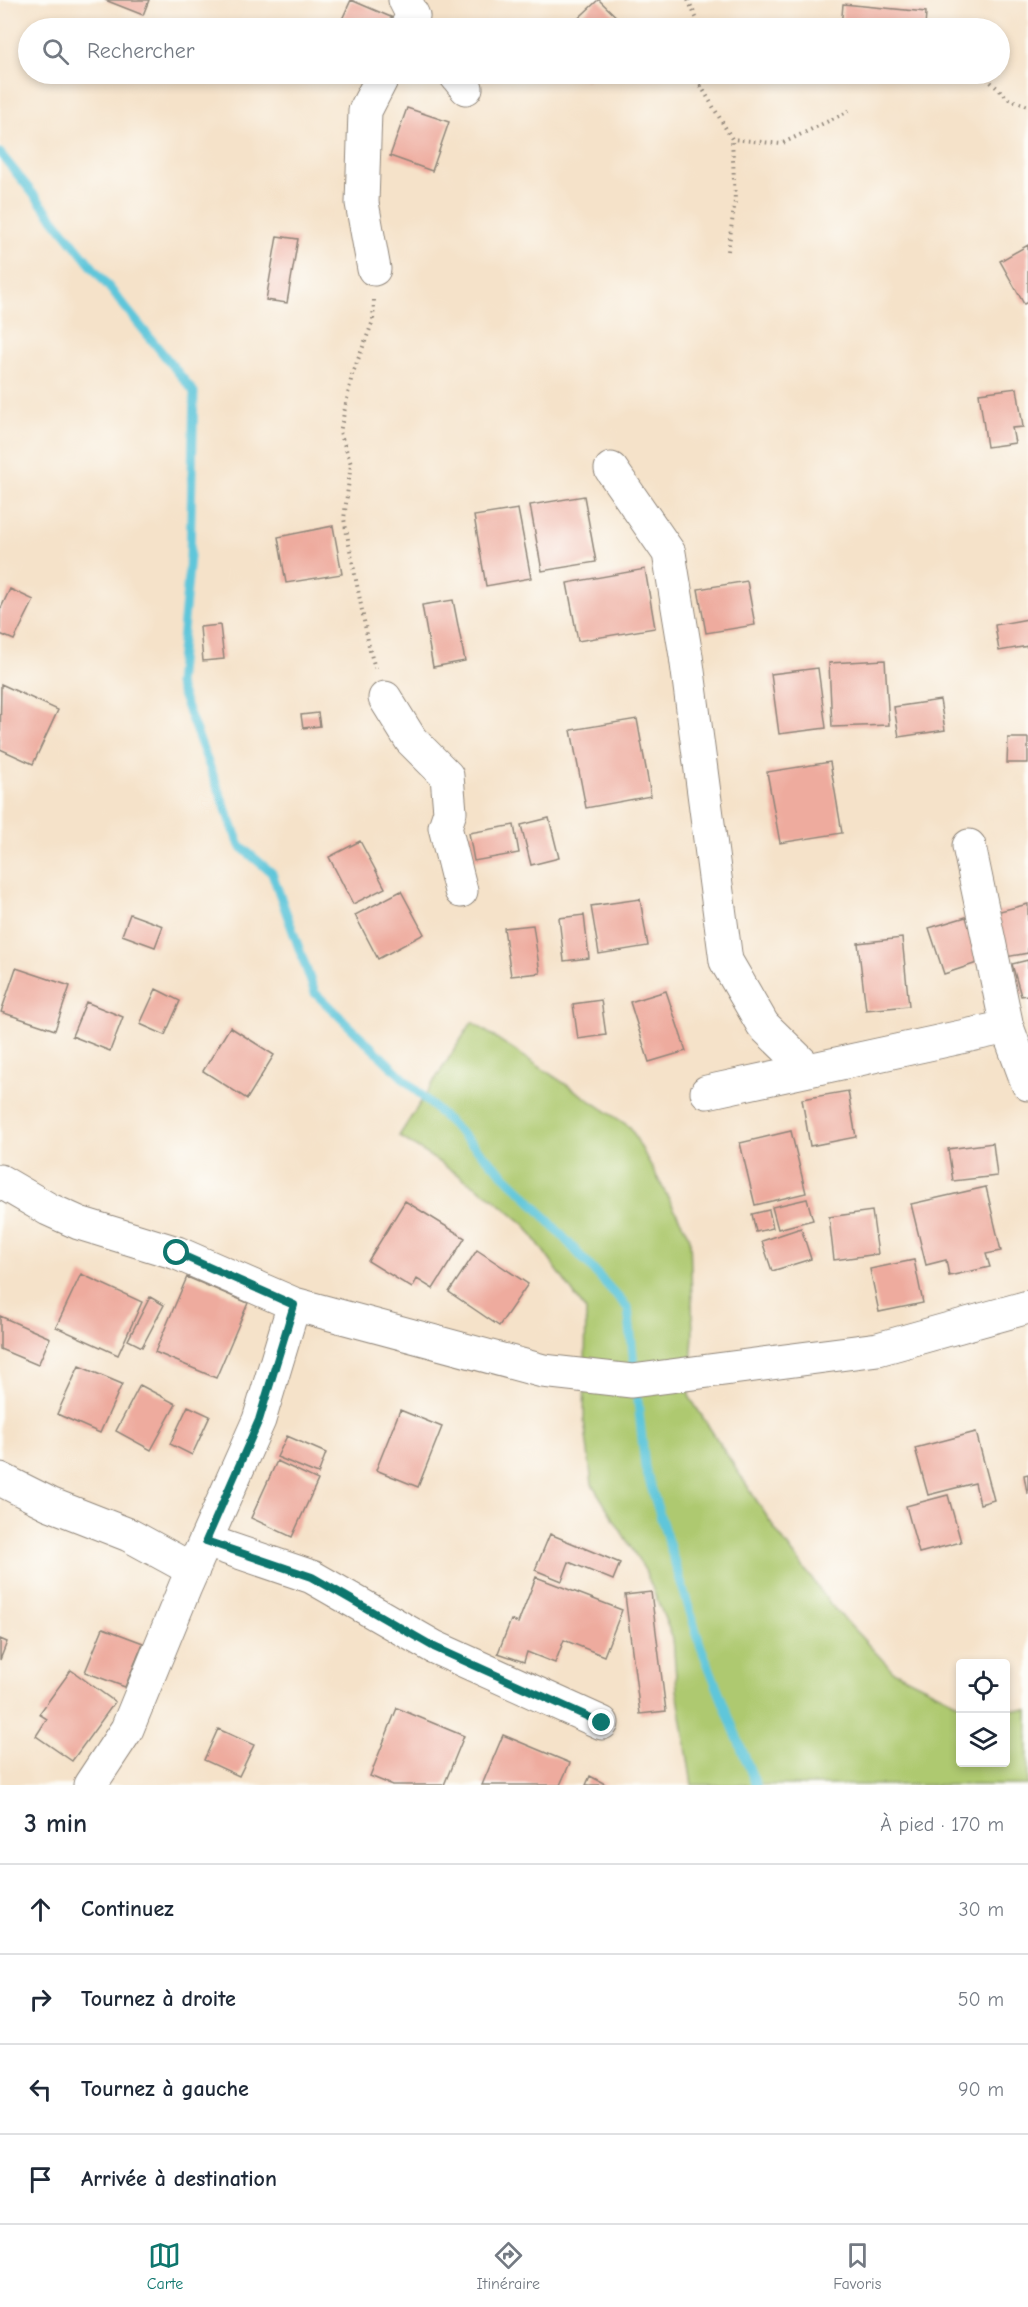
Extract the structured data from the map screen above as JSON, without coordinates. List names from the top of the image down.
{
  "page": {
    "search": "Rechercher",
    "heading": ["3 min", "À pied · 170 m"],
    "list": [
      ["Continuez", "30 m"],
      ["Tournez à droite", "50 m"],
      ["Tournez à gauche", "90 m"],
      "Arrivée à destination"
    ],
    "nav": ["Carte", "Itinéraire", "Favoris"]
  }
}
